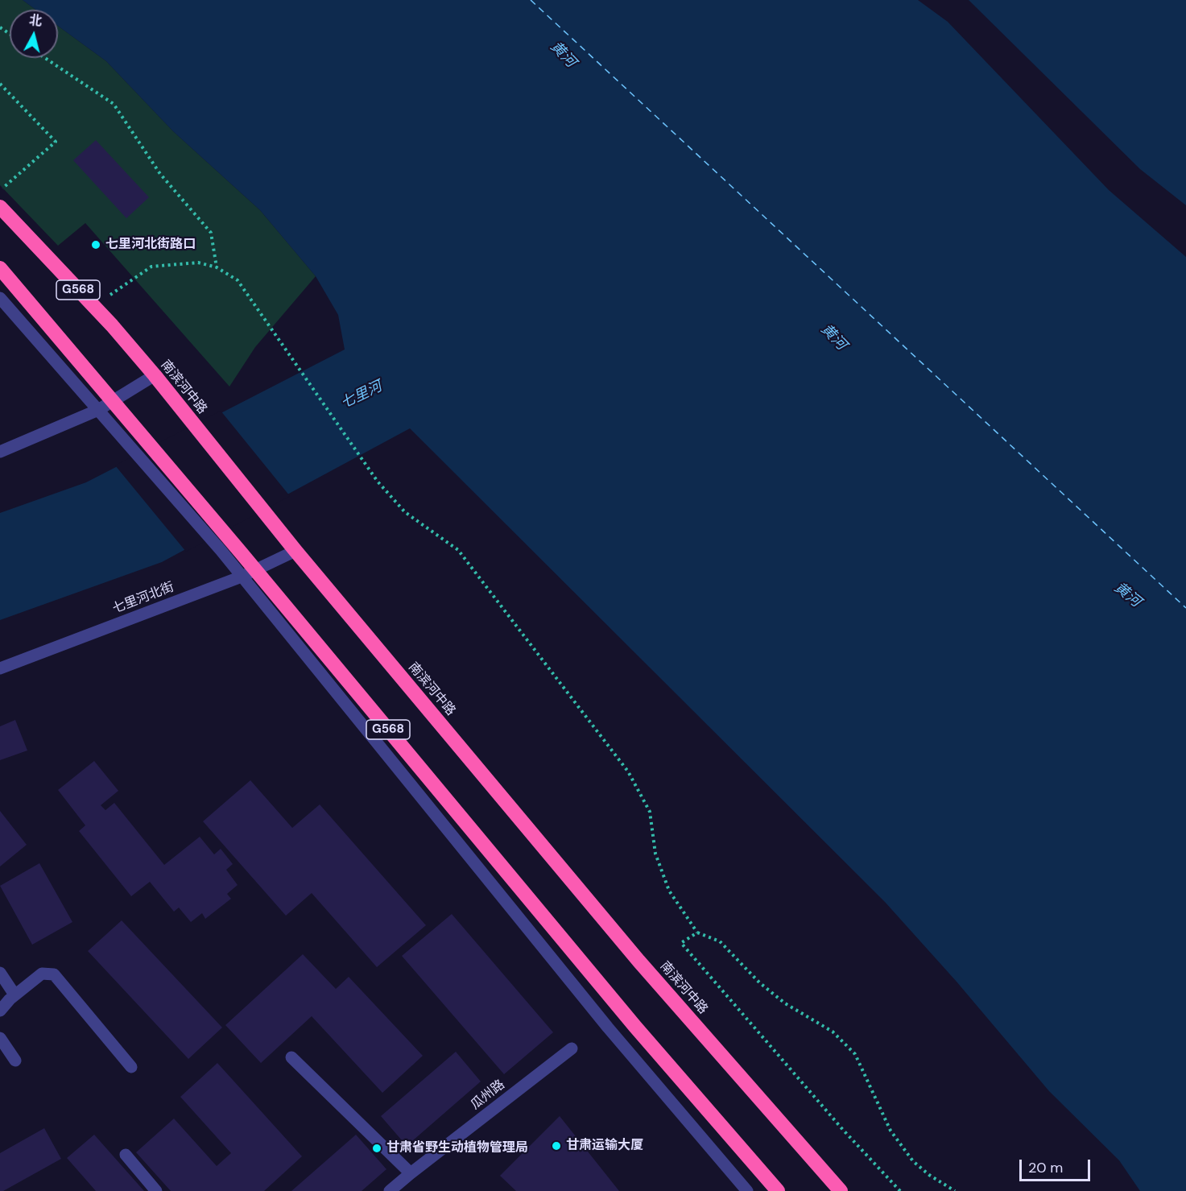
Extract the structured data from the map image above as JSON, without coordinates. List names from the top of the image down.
{
  "streets": {
    "highway": ["G568", "南滨河中路"],
    "street": ["七里河北街", "瓜州路"]
  },
  "crossings": [
    ["南滨河中路", "七里河北街"]
  ],
  "water": ["黄河", "七里河"],
  "places": ["七里河北街路口", "甘肃运输大厦", "甘肃省野生动植物管理局"],
  "scale_bar": "20 m",
  "north": "top"
}
